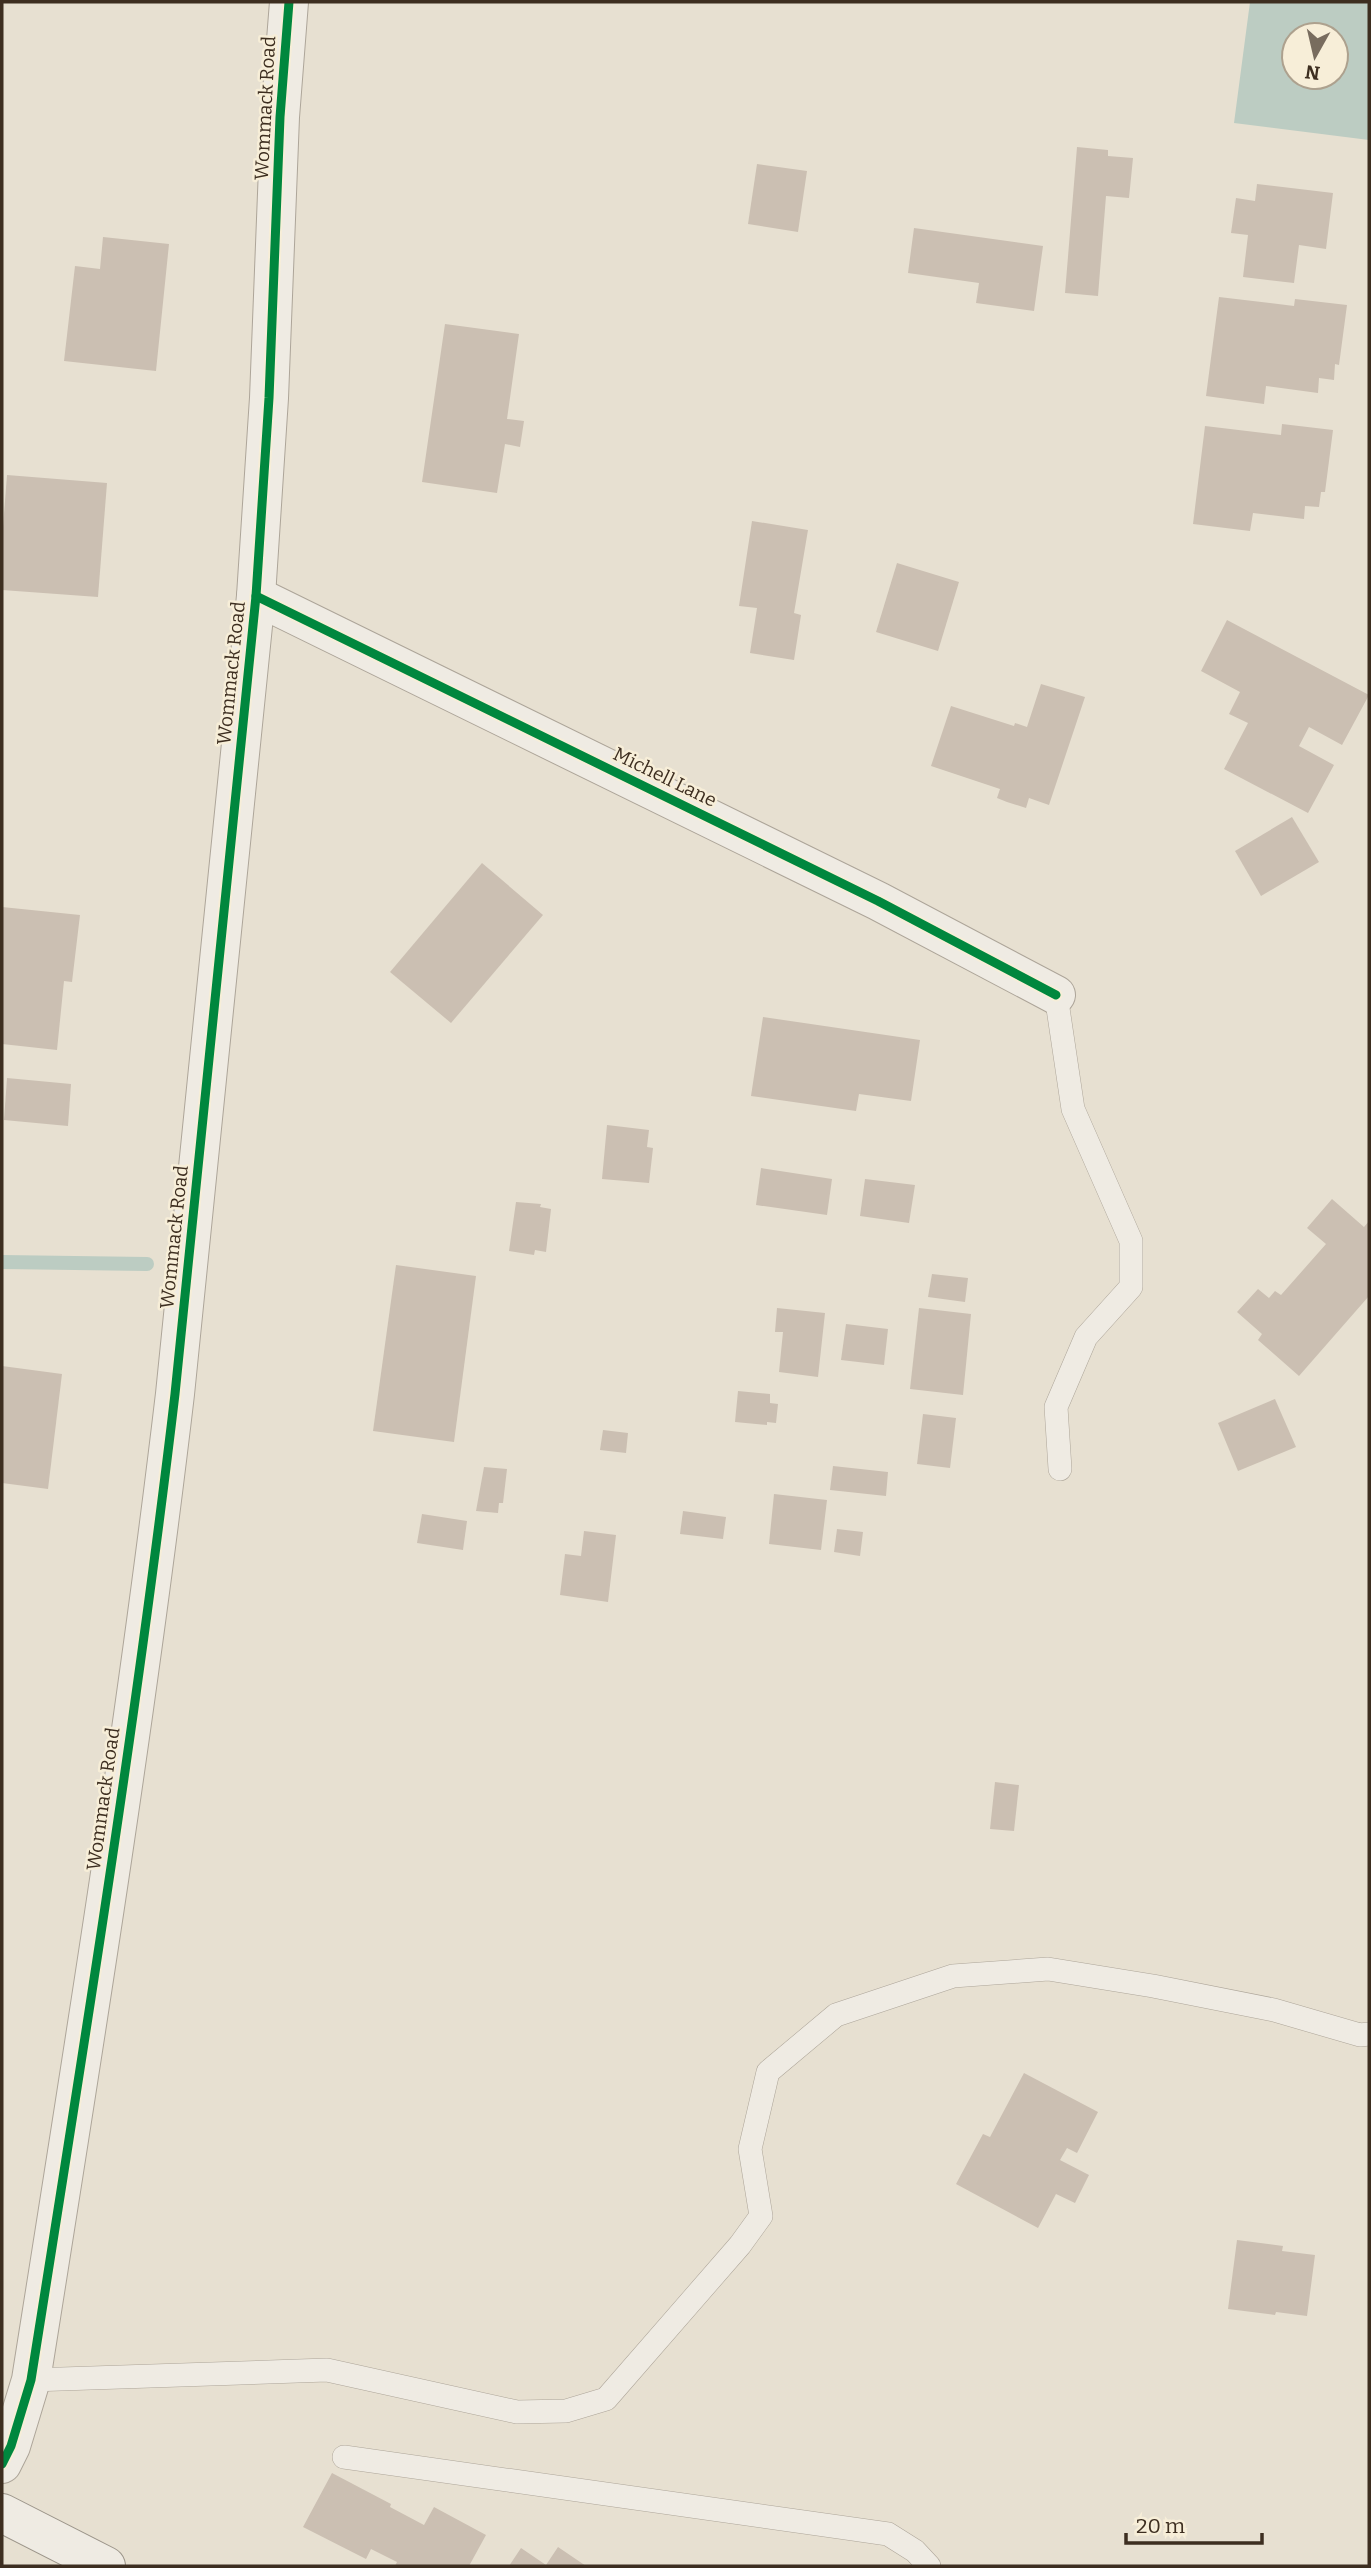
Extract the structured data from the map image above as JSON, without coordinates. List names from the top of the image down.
{
  "streets": {
    "street": ["Wommack Road", "Michell Lane"]
  },
  "crossings": [
    ["Wommack Road", "Michell Lane"]
  ],
  "scale_bar": "20 m",
  "north": "bottom"
}
